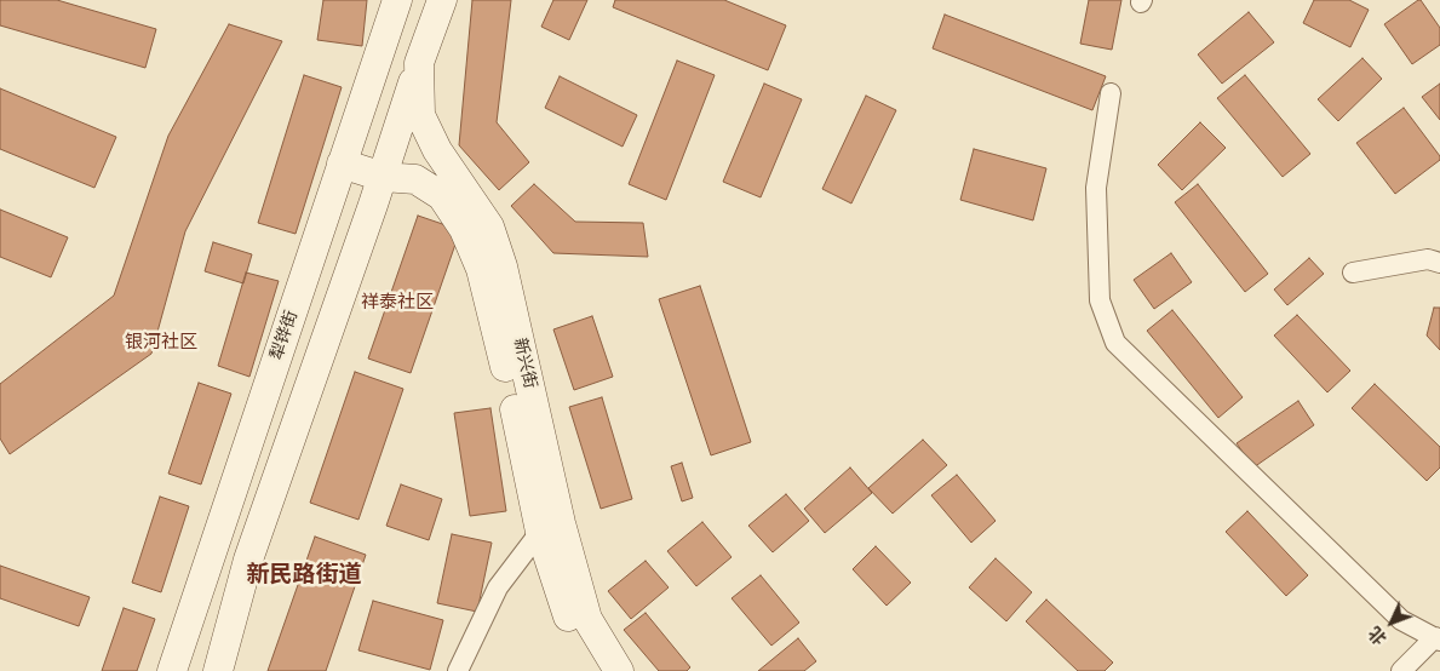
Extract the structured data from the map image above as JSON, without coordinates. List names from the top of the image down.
{
  "streets": {
    "street": ["犁铧街", "新兴街"]
  },
  "crossings": [
    ["犁铧街", "新兴街"]
  ],
  "districts": ["祥泰社区", "银河社区", "新民路街道"],
  "north": "bottom left"
}
